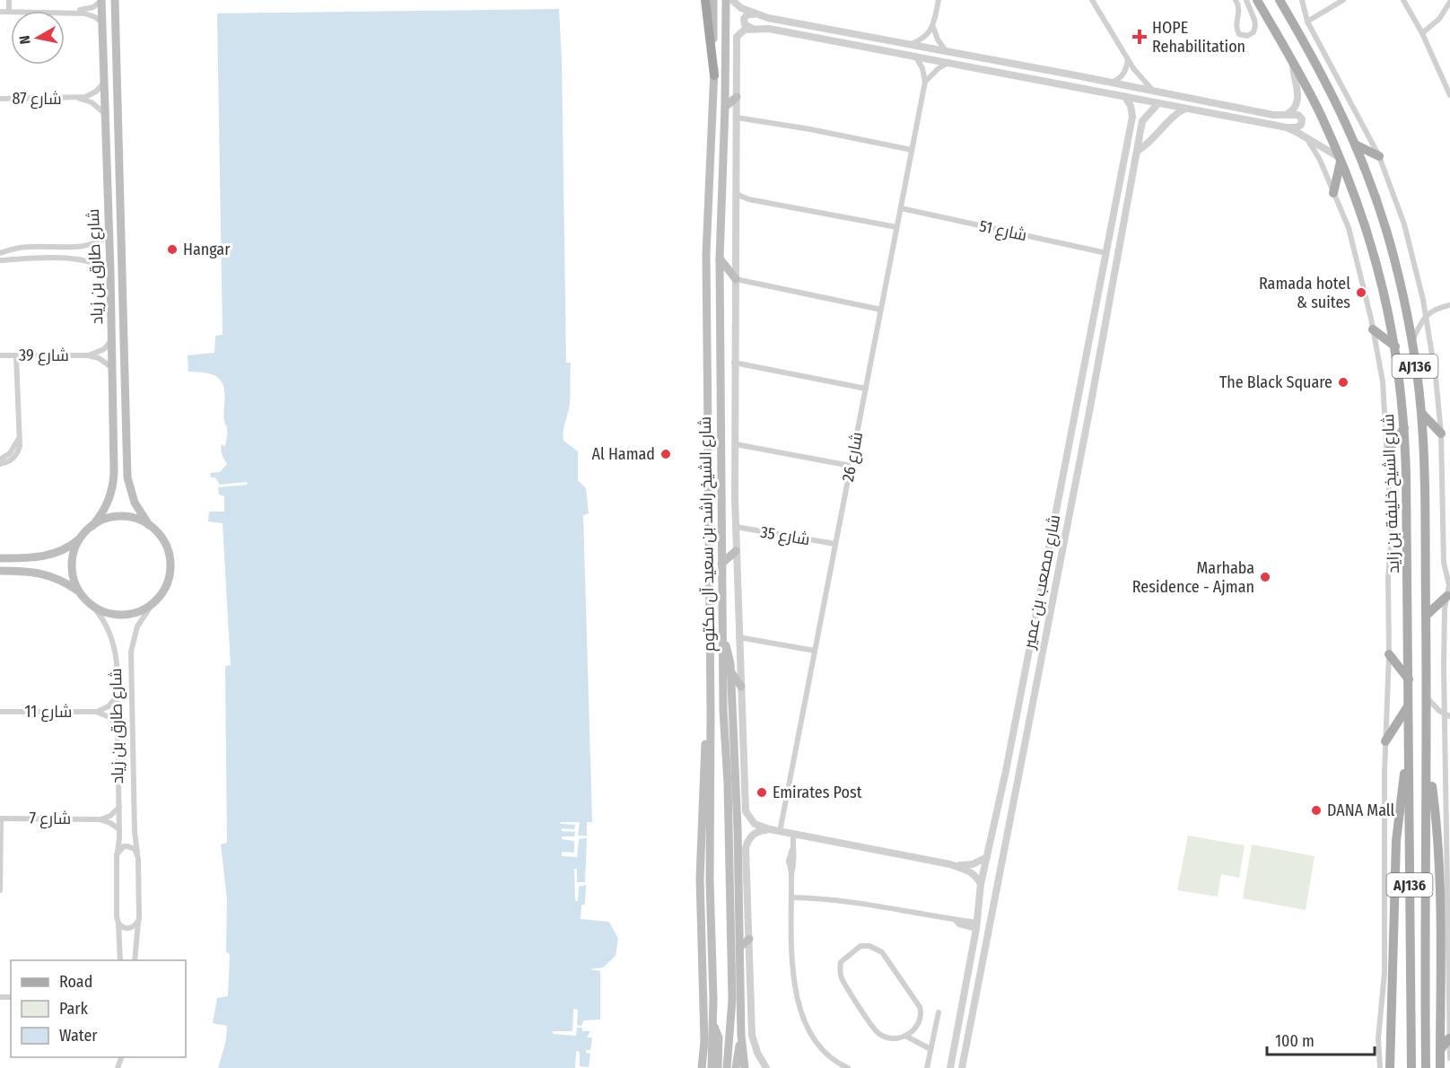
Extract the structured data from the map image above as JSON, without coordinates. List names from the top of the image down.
{
  "streets": {
    "main road": [
      "شارع طارق بن زياد",
      "AJ136",
      "شارع الشيخ خليفة بن زايد",
      "شارع الشيخ راشد بن سعيد آل مكتوم"
    ],
    "street": [
      "شارع 87",
      "شارع 51",
      "شارع 39",
      "شارع 26",
      "شارع 35",
      "شارع مصعب بن عمير",
      "شارع 11",
      "شارع 7"
    ]
  },
  "crossings": [
    ["شارع 87", "شارع طارق بن زياد"],
    ["شارع 51", "شارع 26"],
    ["شارع 51", "شارع مصعب بن عمير"],
    ["شارع طارق بن زياد", "شارع 39"],
    ["شارع طارق بن زياد", "شارع 11"],
    ["شارع طارق بن زياد", "شارع 7"],
    ["شارع 26", "شارع 35"]
  ],
  "places": {
    "health": ["HOPE Rehabilitation"],
    "other": [
      "Hangar",
      "Ramada hotel & suites",
      "The Black Square",
      "Al Hamad",
      "Marhaba Residence - Ajman",
      "Emirates Post",
      "DANA Mall"
    ]
  },
  "legend": ["Road", "Park", "Water"],
  "scale_bar": "100 m",
  "north": "left"
}
